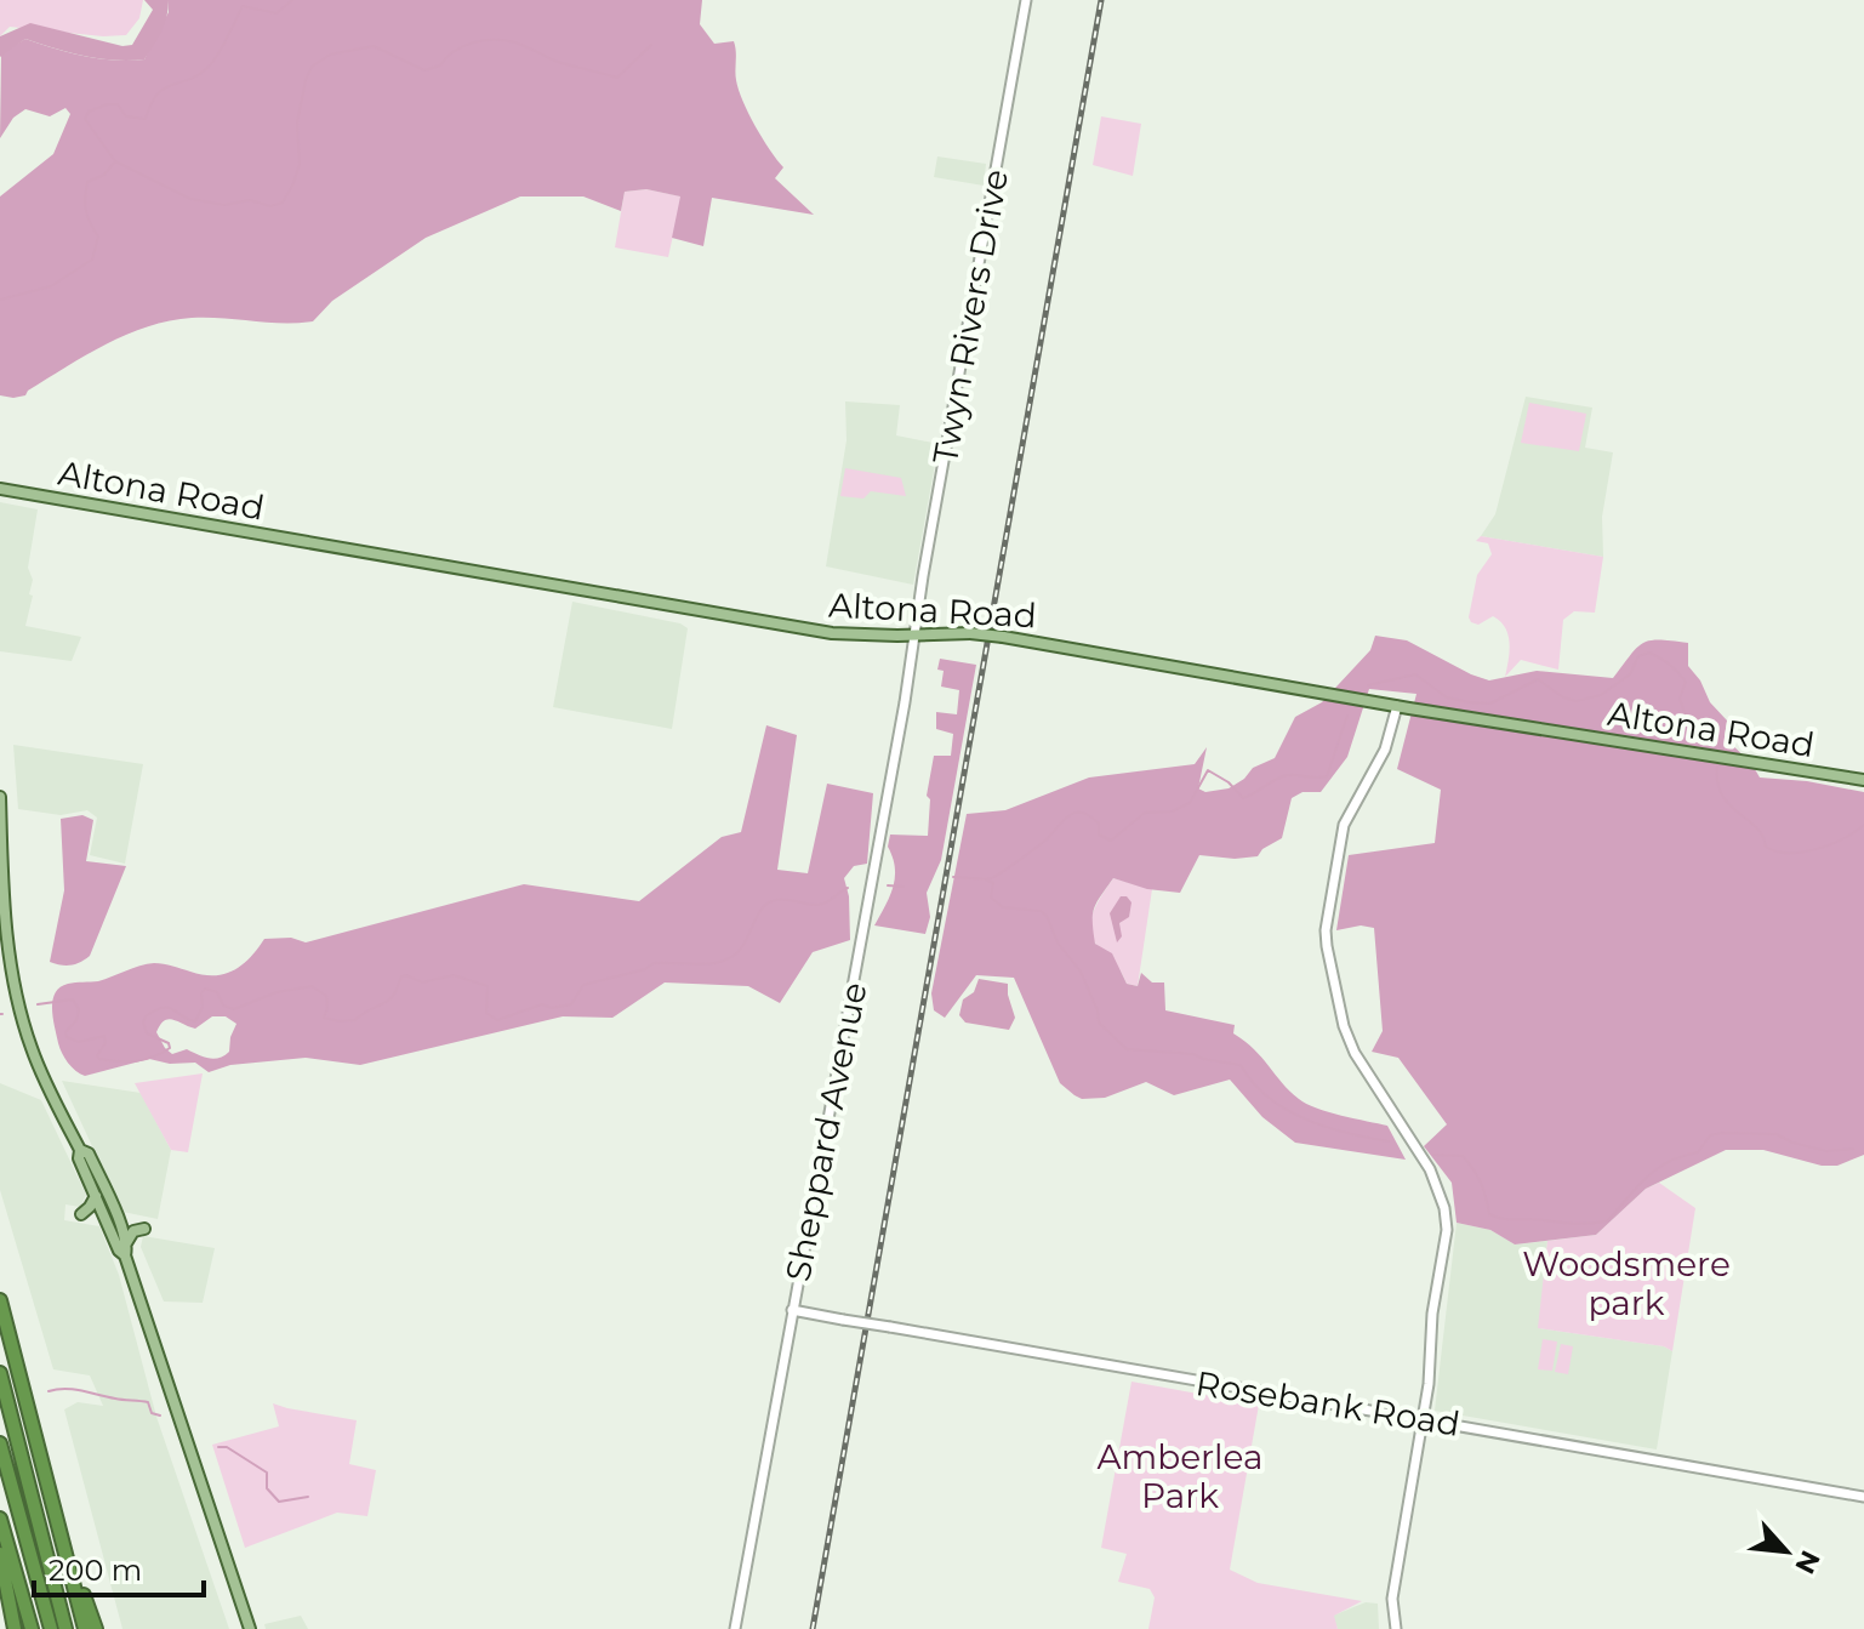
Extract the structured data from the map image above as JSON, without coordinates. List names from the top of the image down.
{
  "streets": {
    "main road": ["Altona Road"],
    "street": ["Twyn Rivers Drive", "Sheppard Avenue", "Rosebank Road"]
  },
  "crossings": [
    ["Twyn Rivers Drive", "Altona Road"],
    ["Twyn Rivers Drive", "Sheppard Avenue"],
    ["Altona Road", "Sheppard Avenue"],
    ["Sheppard Avenue", "Rosebank Road"]
  ],
  "parks": ["Woodsmere park", "Amberlea Park"],
  "scale_bar": "200 m",
  "north": "bottom right"
}
